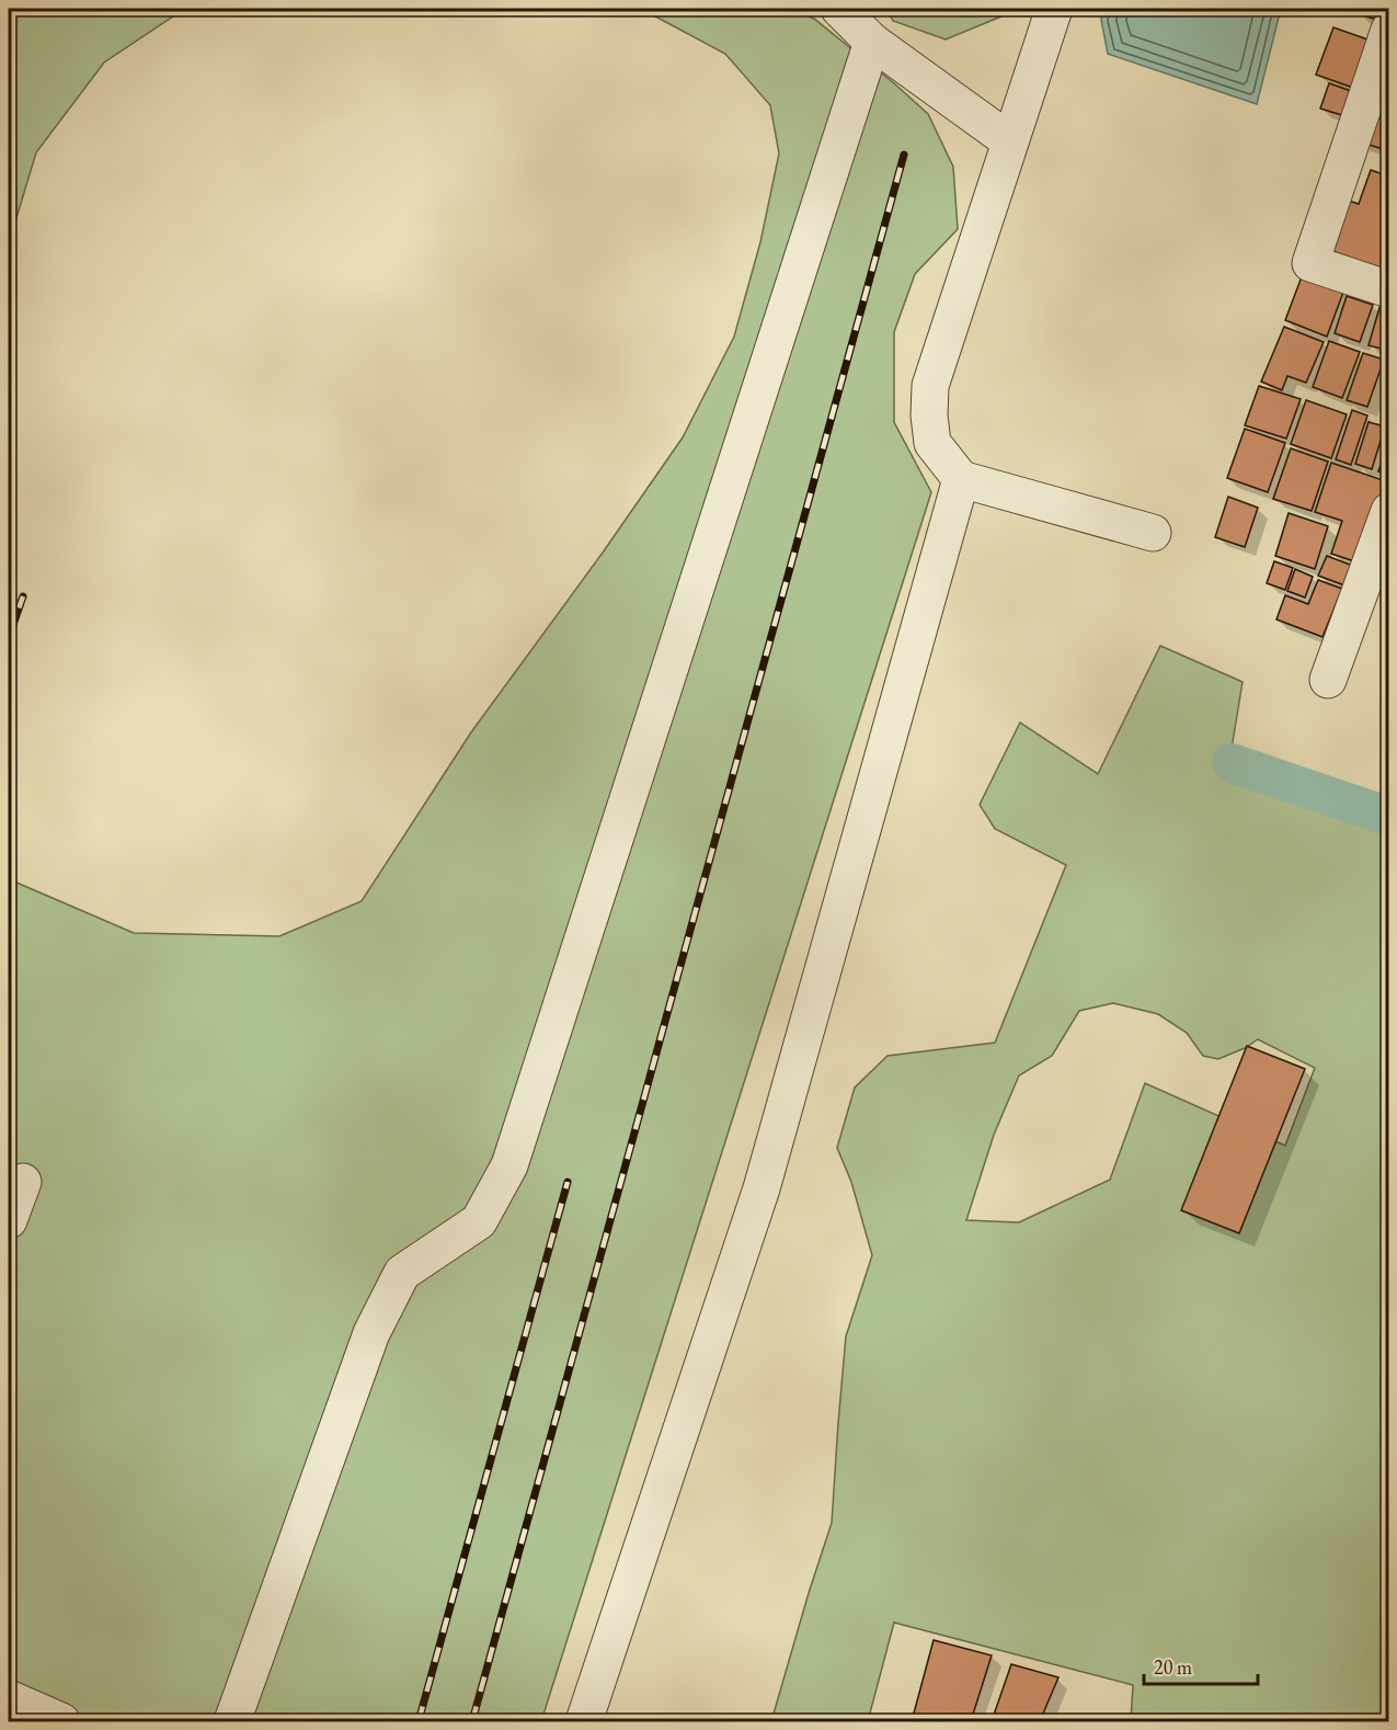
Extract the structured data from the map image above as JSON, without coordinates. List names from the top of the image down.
{
  "scale_bar": "20 m"
}
